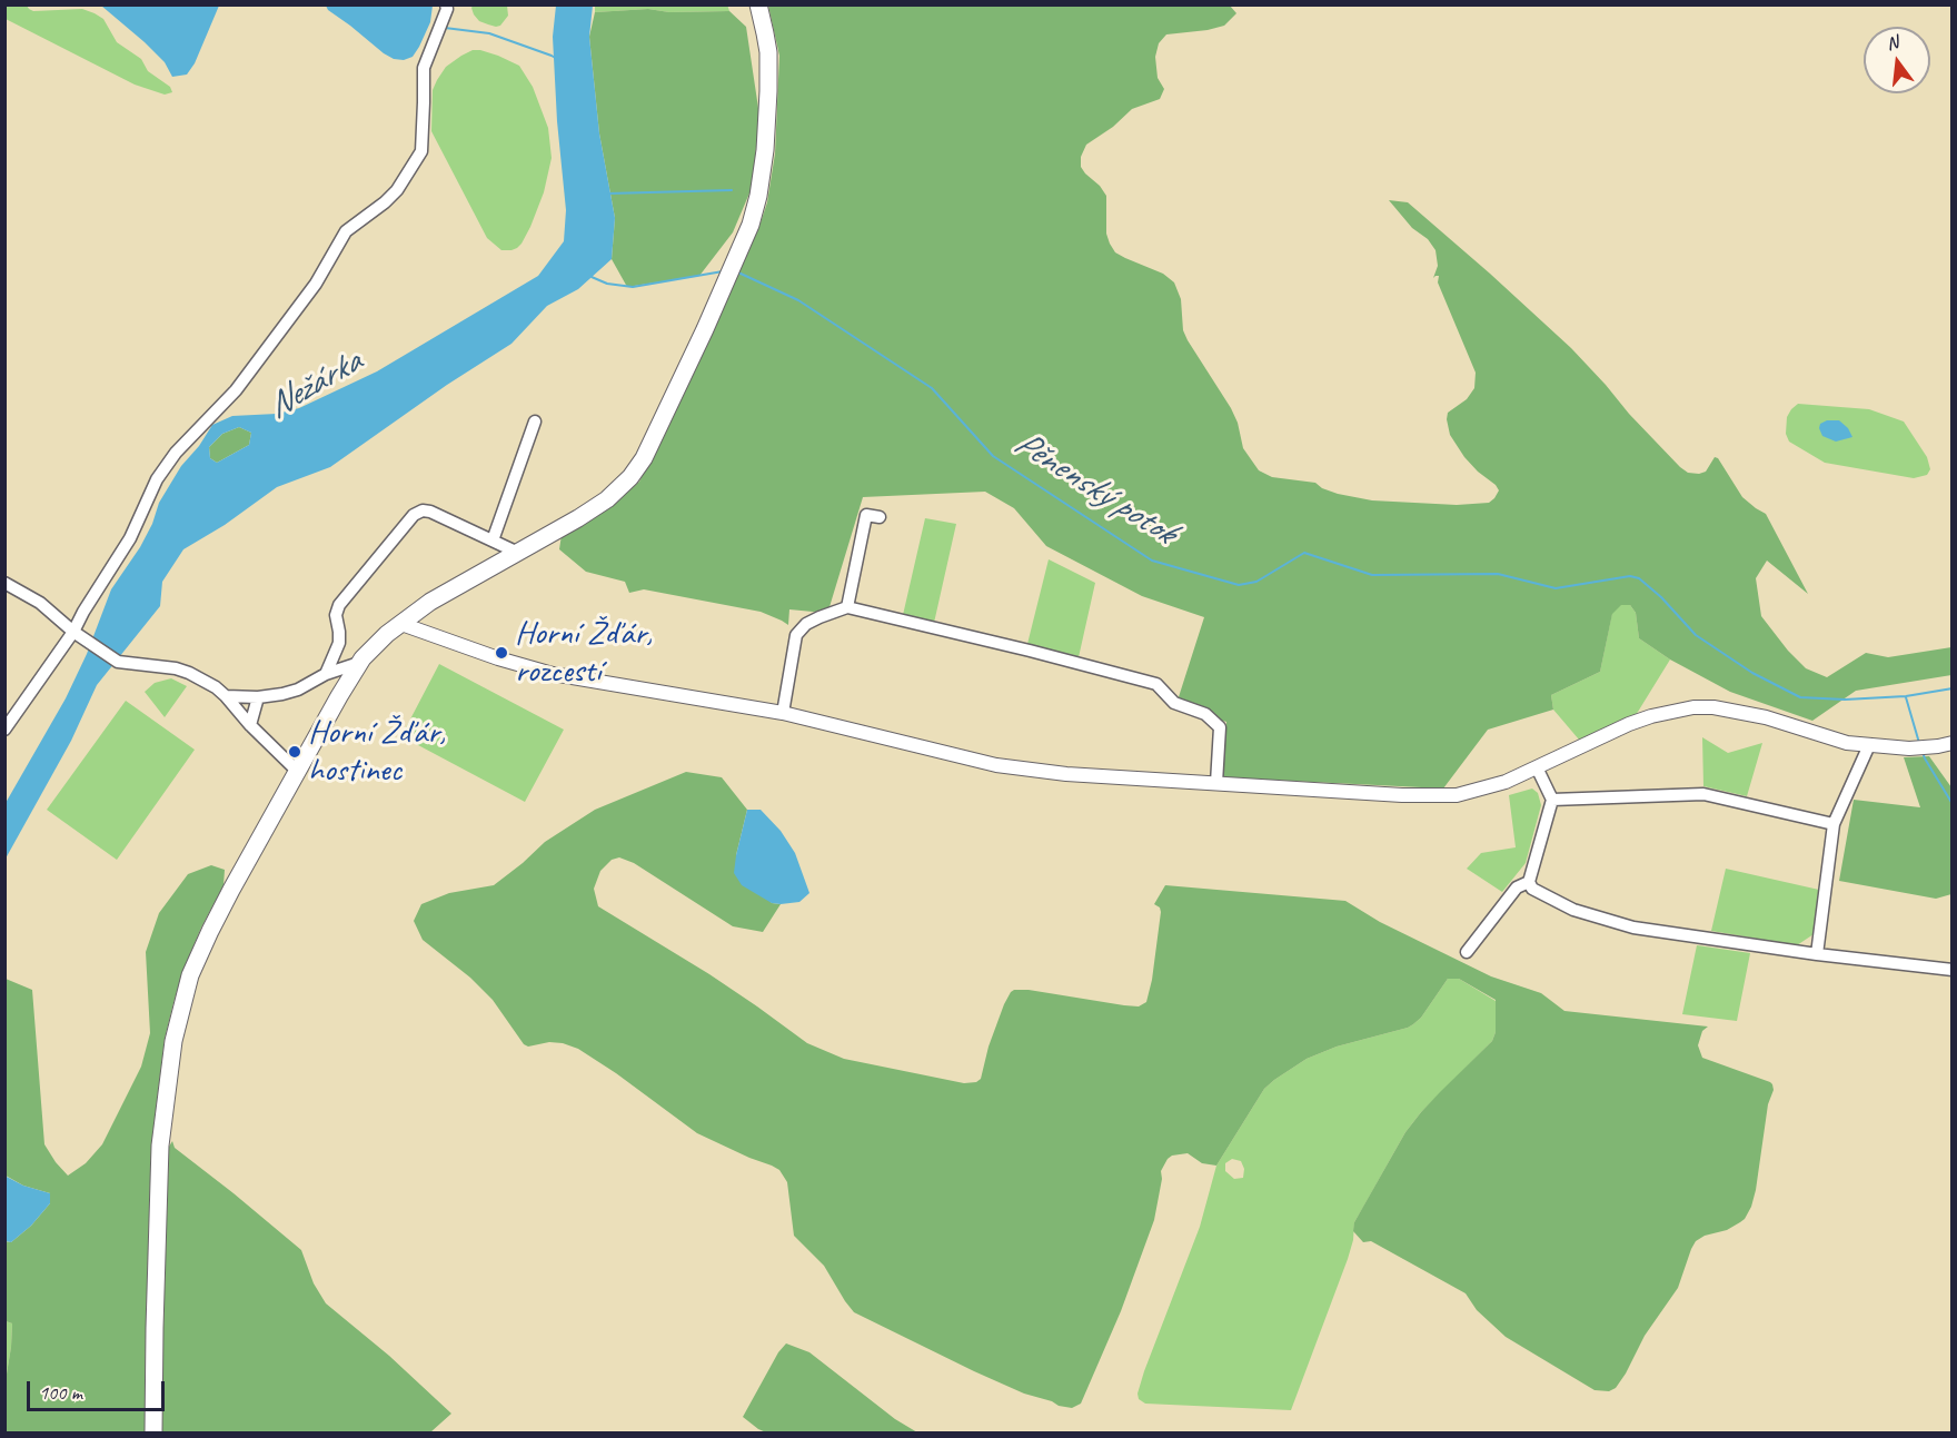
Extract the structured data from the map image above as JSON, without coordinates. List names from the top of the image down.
{
  "water": ["Nežárka", "Pěnenský potok"],
  "places": ["Horní Žďár, rozcestí", "Horní Žďár, hostinec"],
  "scale_bar": "100 m",
  "north": "top"
}
